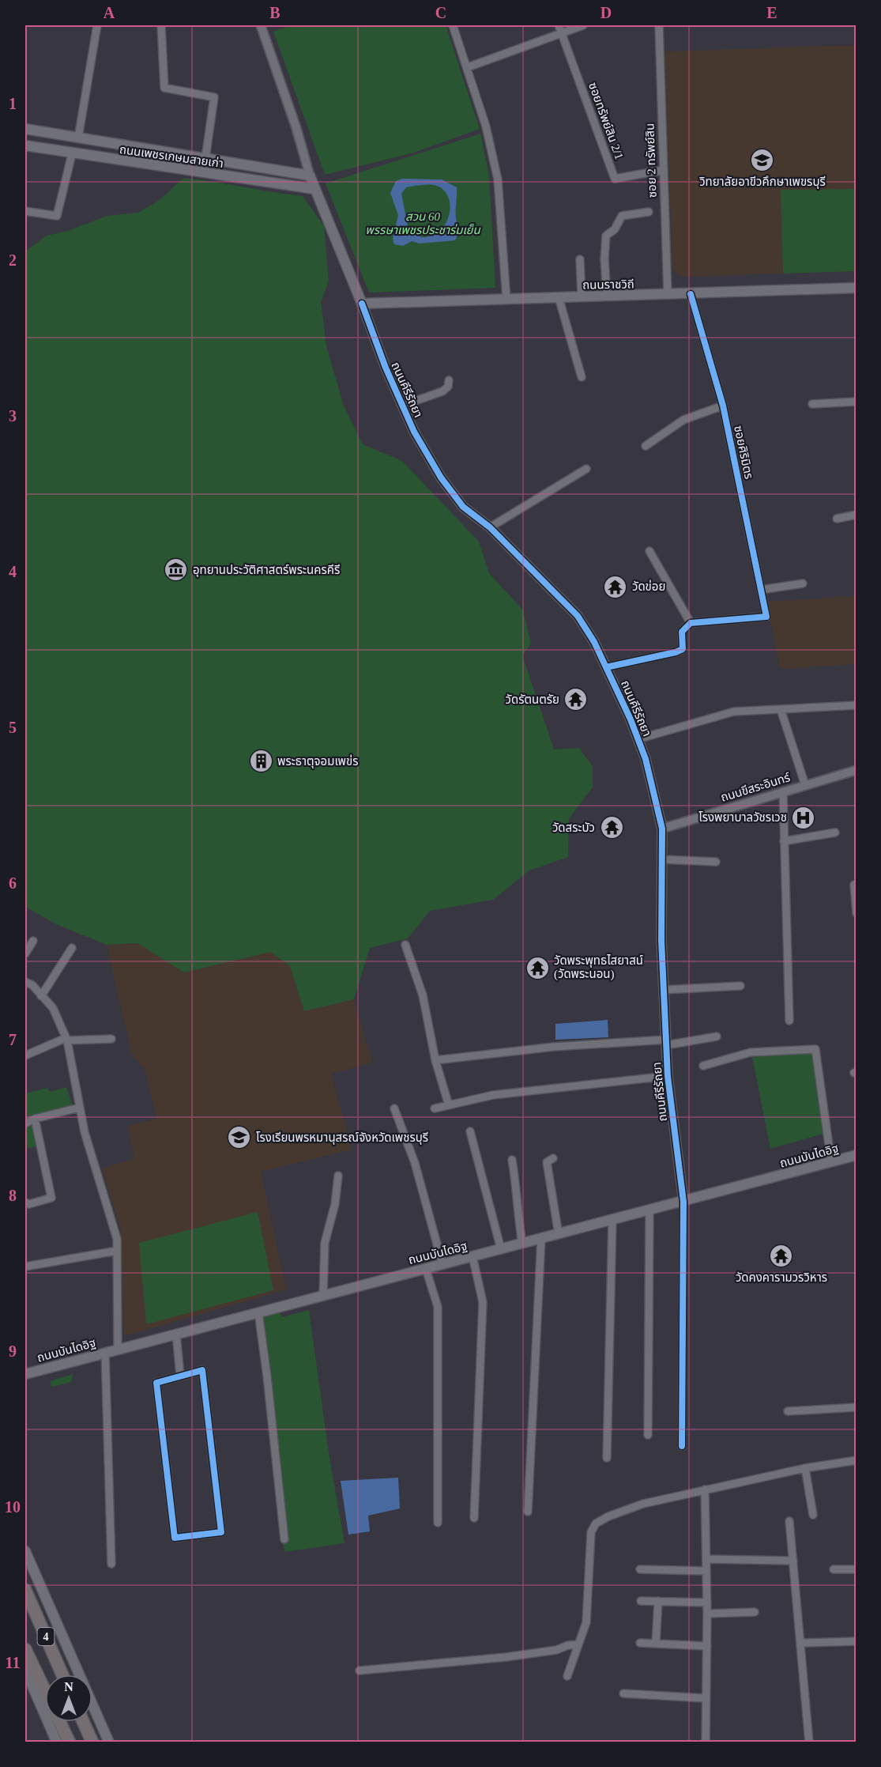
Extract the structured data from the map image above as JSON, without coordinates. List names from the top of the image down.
{
  "streets": {
    "highway": ["4"],
    "main road": [
      "ถนนเพชรเกษมสายเก่า",
      "ถนนราชวิถี",
      "ถนนคีรีรัถยา",
      "ถนนบันไดอิฐ"
    ],
    "street": [
      "ซอยทรัพย์สิน 2/1",
      "ซอย 2 ทรัพย์สิน",
      "ซอยศิริมิตร",
      "ถนนขีสระอินทร์"
    ]
  },
  "crossings": [
    ["ซอยทรัพย์สิน 2/1", "ซอย 2 ทรัพย์สิน"],
    ["ถนนเพชรเกษมสายเก่า", "ถนนคีรีรัถยา"],
    ["ซอย 2 ทรัพย์สิน", "ถนนราชวิถี"],
    ["ถนนราชวิถี", "ถนนคีรีรัถยา"],
    ["ถนนราชวิถี", "ซอยศิริมิตร"],
    ["ถนนคีรีรัถยา", "ถนนขีสระอินทร์"],
    ["ถนนคีรีรัถยา", "ถนนบันไดอิฐ"]
  ],
  "parks": ["สวน 60 พรรษาเพชรประชาร่มเย็น"],
  "places": {
    "school or university": ["วิทยาลัยอาขีวคึกษาเพขรบุรี", "โรงเรียนพรหมานุสรณ์จังหวัดเพชรบุรี"],
    "museum": ["อุทยานประวัติศาสตร์พระนครคีรี"],
    "temple": [
      "วัดข่อย",
      "วัดรัตนตรัย",
      "วัดสระบัว",
      "วัดพระพุทธไสยาสน์ (วัดพระนอน)",
      "วัดคงคารามวรวิหาร"
    ],
    "building": ["พระธาตุจอมเพข่ร"],
    "hospital": ["โรงพยาบาลวัชรเวช"]
  },
  "north": "top",
  "grid": {
    "columns": [
      "A",
      "B",
      "C",
      "D",
      "E"
    ],
    "rows": [
      "1",
      "2",
      "3",
      "4",
      "5",
      "6",
      "7",
      "8",
      "9",
      "10",
      "11"
    ]
  }
}
